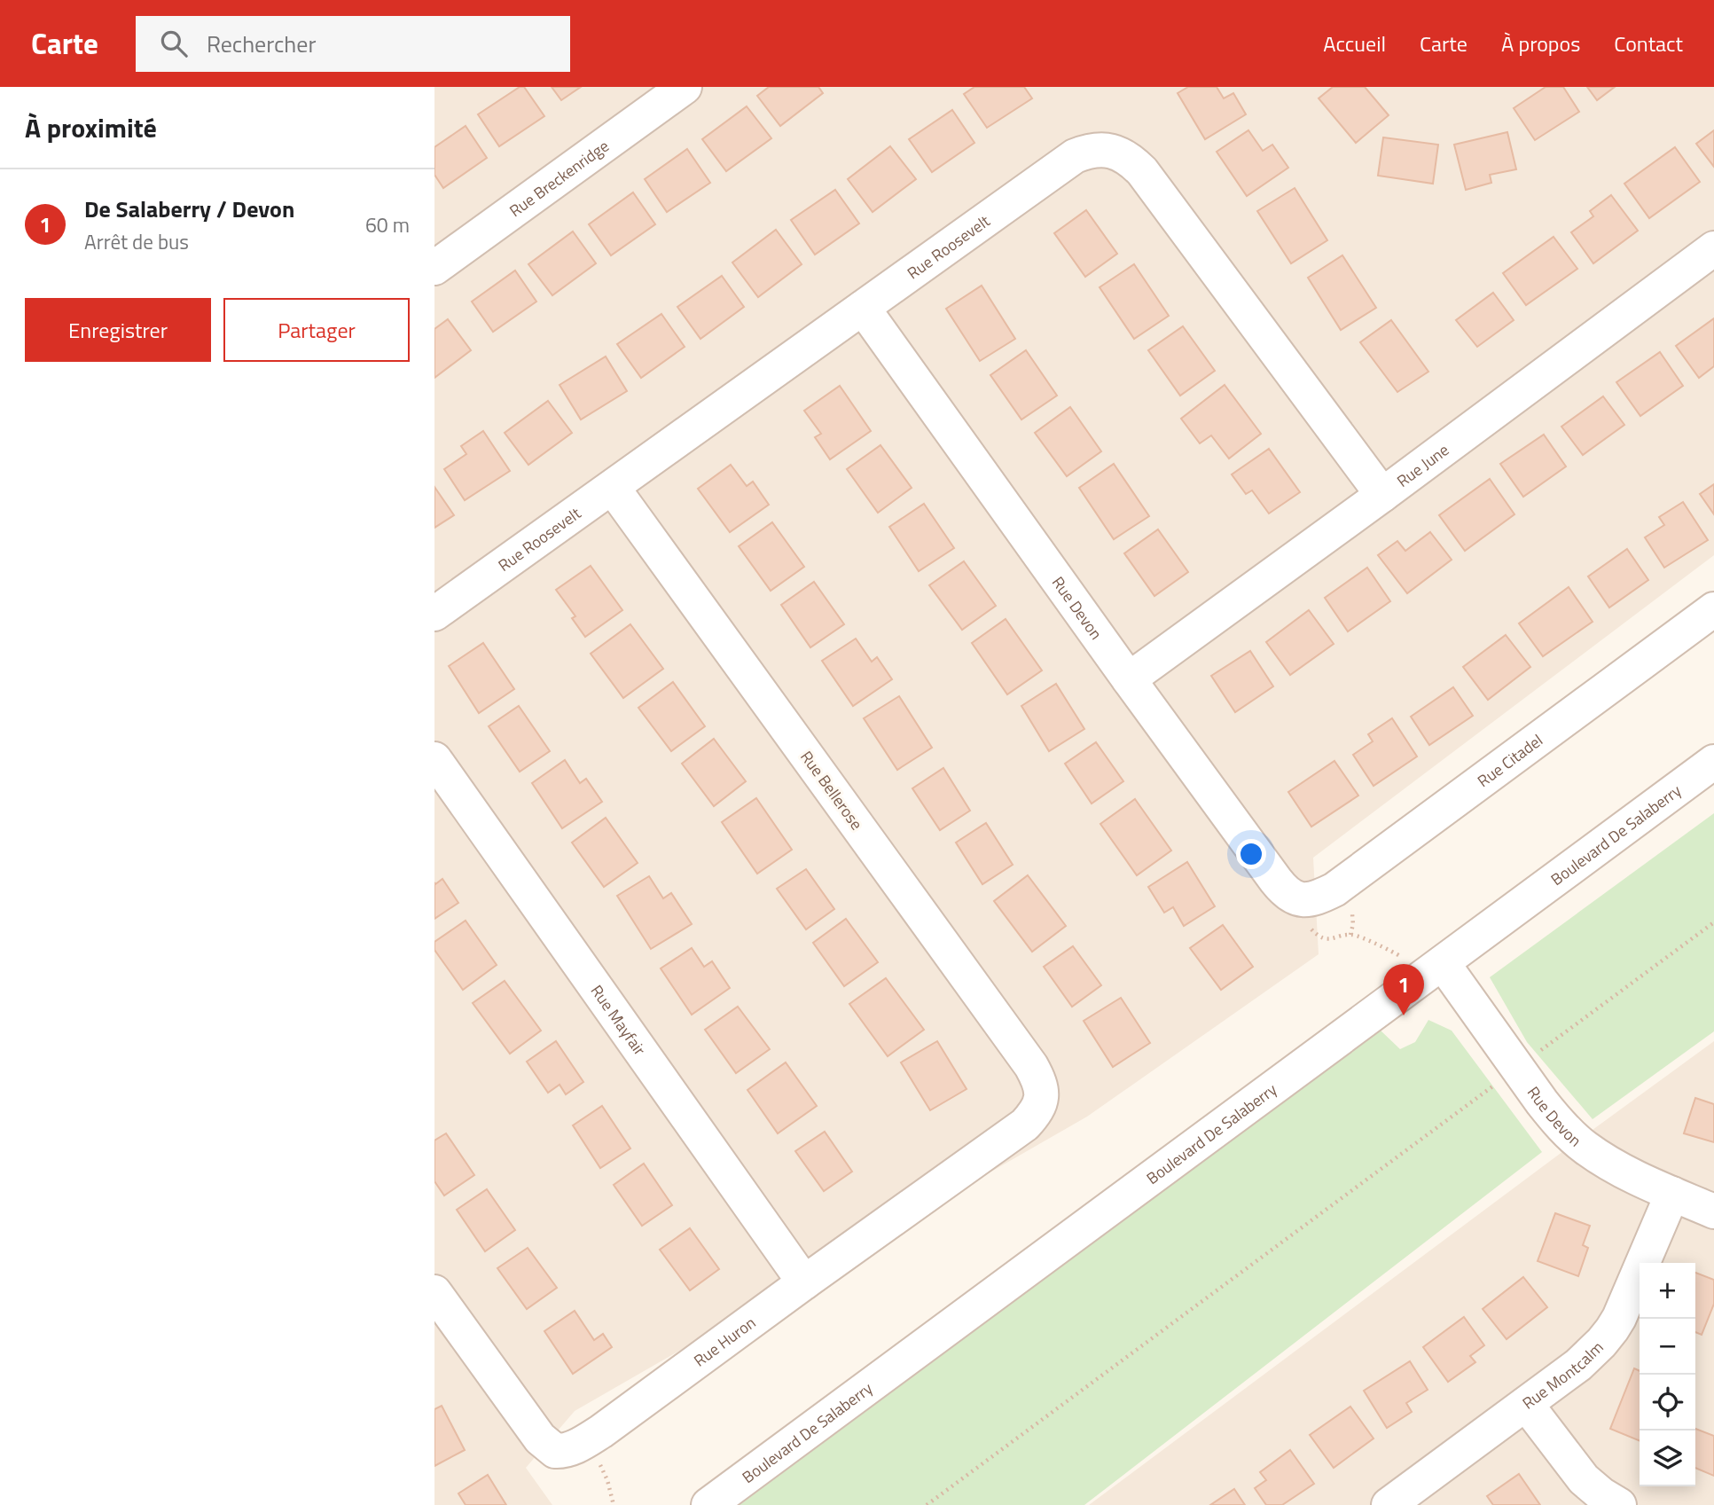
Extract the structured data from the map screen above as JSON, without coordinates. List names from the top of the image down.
{
  "streets": {
    "street": [
      "Rue Breckenridge",
      "Rue Roosevelt",
      "Rue June",
      "Rue Devon",
      "Rue Citadel",
      "Rue Bellerose",
      "Boulevard De Salaberry",
      "Rue Mayfair",
      "Rue Huron",
      "Rue Montcalm"
    ]
  },
  "crossings": [
    ["Rue Roosevelt", "Rue June"],
    ["Rue Roosevelt", "Rue Devon"],
    ["Rue Roosevelt", "Rue Bellerose"],
    ["Rue June", "Rue Devon"],
    ["Rue Devon", "Rue Citadel"],
    ["Rue Devon", "Boulevard De Salaberry"],
    ["Rue Devon", "Rue Montcalm"],
    ["Rue Bellerose", "Rue Huron"],
    ["Rue Mayfair", "Rue Huron"]
  ],
  "page": {
    "header": "Carte",
    "search": "Rechercher",
    "nav": [
      "Accueil",
      "Carte",
      "À propos",
      "Contact"
    ],
    "heading": "À proximité",
    "list": [
      {
        "mark": "1",
        "name": "De Salaberry / Devon",
        "note": "Arrêt de bus",
        "value": "60 m"
      }
    ],
    "buttons": ["Enregistrer", "Partager"],
    "pins": "1",
    "map_buttons": ["+", "−"]
  }
}
